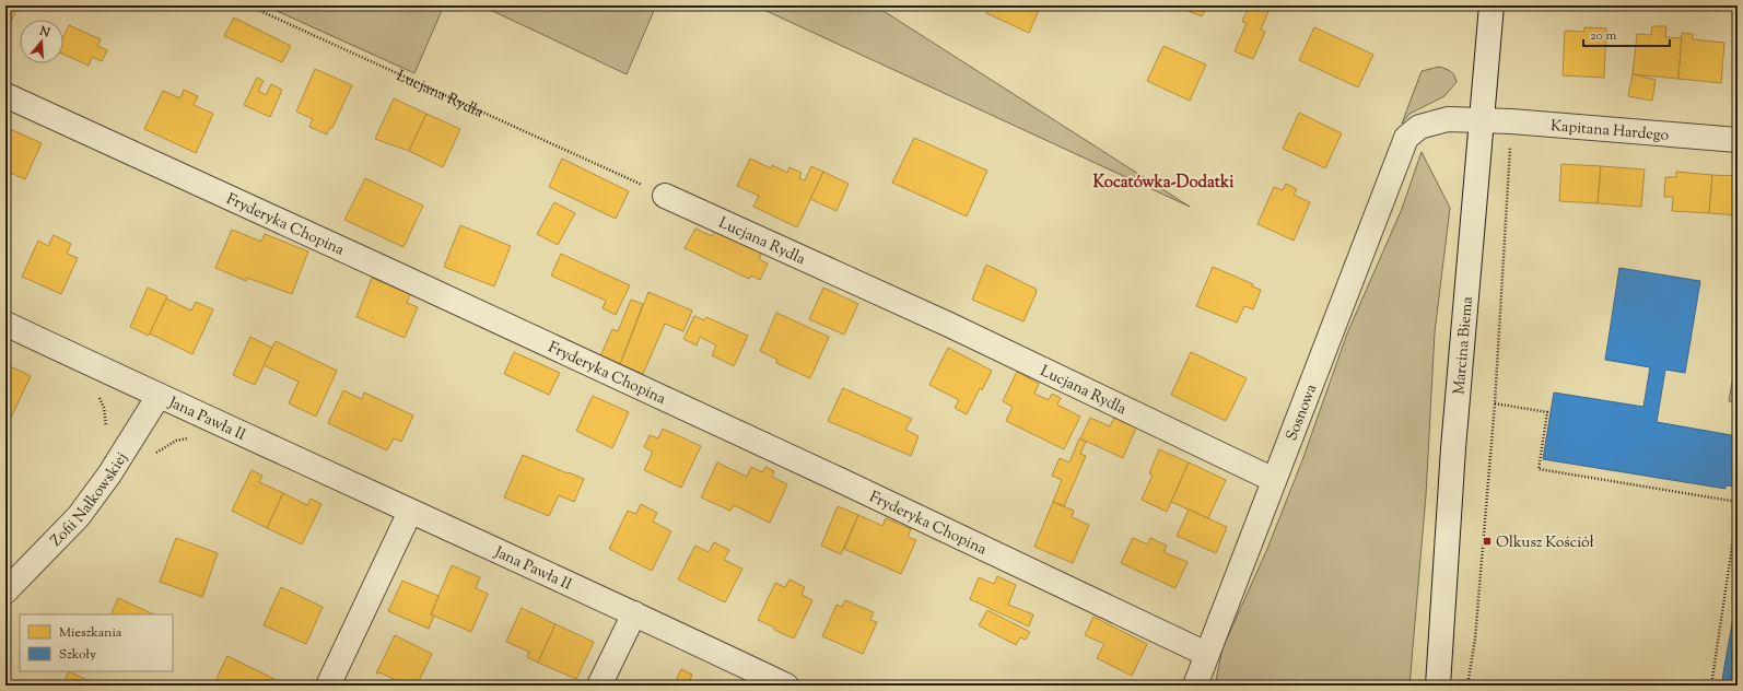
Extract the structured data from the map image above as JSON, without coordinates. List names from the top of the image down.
{
  "streets": {
    "street": [
      "Lucjana Rydla",
      "Kapitana Hardego",
      "Fryderyka Chopina",
      "Marcina Biema",
      "Sosnowa",
      "Jana Pawła II",
      "Zofii Nałkowskiej"
    ]
  },
  "crossings": [
    ["Lucjana Rydla", "Sosnowa"],
    ["Kapitana Hardego", "Marcina Biema"],
    ["Kapitana Hardego", "Sosnowa"],
    ["Fryderyka Chopina", "Sosnowa"],
    ["Jana Pawła II", "Zofii Nałkowskiej"]
  ],
  "districts": ["Kocatówka-Dodatki"],
  "places": {
    "transit": ["Olkusz Kościół"]
  },
  "legend": ["Mieszkania", "Szkoły"],
  "scale_bar": "20 m",
  "north": "top"
}
